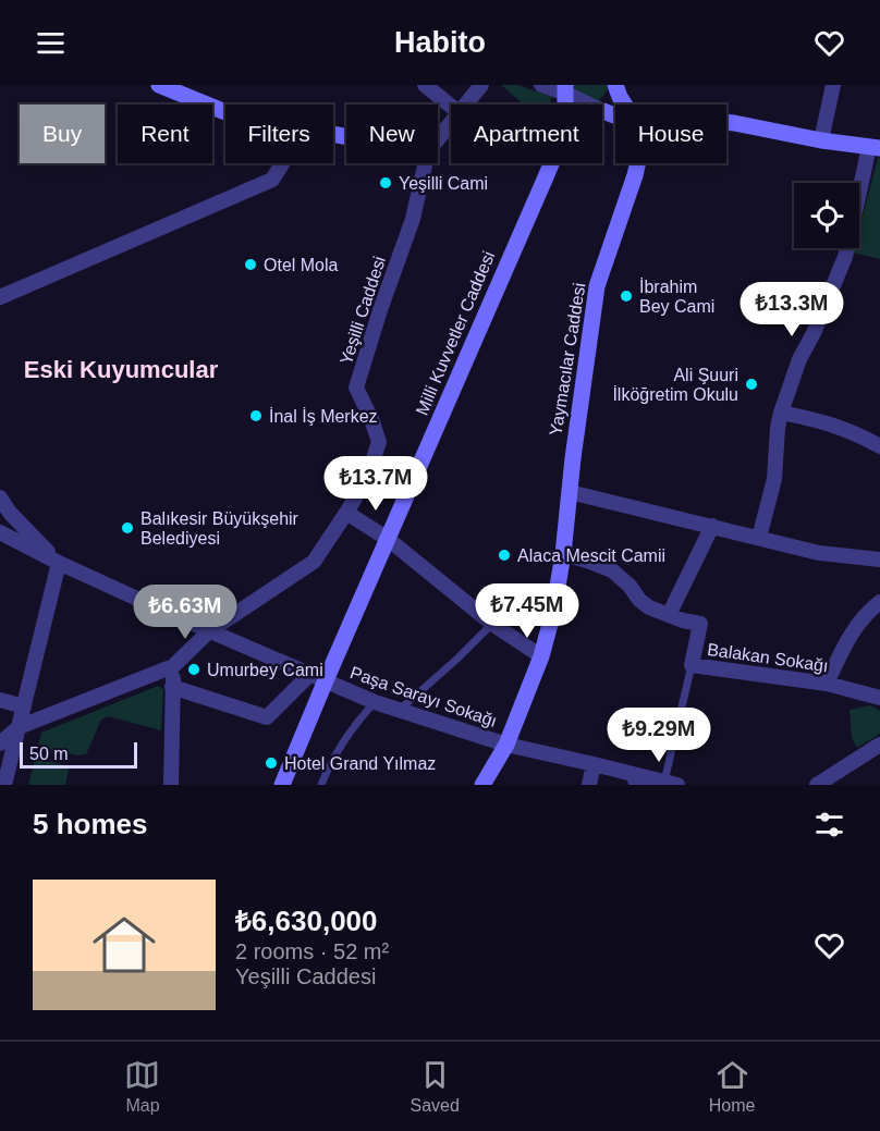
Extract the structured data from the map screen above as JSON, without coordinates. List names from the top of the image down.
{
  "streets": {
    "main road": ["Milli Kuvvetler Caddesi", "Yaymacılar Caddesi"],
    "street": ["Yeşilli Caddesi", "Balakan Sokağı", "Paşa Sarayı Sokağı"]
  },
  "crossings": [
    ["Yeşilli Caddesi", "Paşa Sarayı Sokağı"],
    ["Milli Kuvvetler Caddesi", "Paşa Sarayı Sokağı"],
    ["Yaymacılar Caddesi", "Balakan Sokağı"],
    ["Yaymacılar Caddesi", "Paşa Sarayı Sokağı"]
  ],
  "districts": ["Eski Kuyumcular"],
  "places": [
    "Yeşilli Cami",
    "Otel Mola",
    "İbrahim Bey Cami",
    "Ali Şuuri İlköğretim Okulu",
    "İnal İş Merkez",
    "Balıkesir Büyükşehir Belediyesi",
    "Alaca Mescit Camii",
    "Umurbey Cami",
    "Hotel Grand Yılmaz"
  ],
  "scale_bar": "50 m",
  "page": {
    "header": "Habito",
    "chip": [
      "Buy",
      "Rent",
      "Filters",
      "New",
      "Apartment",
      "House"
    ],
    "price": [
      "₺13.3M",
      "₺13.7M",
      "₺7.45M",
      "₺6.63M",
      "₺9.29M"
    ],
    "scale": "50 m",
    "heading": "5 homes",
    "list": [
      {
        "name": "₺6,630,000",
        "note": "2 rooms · 52 m² · Yeşilli Caddesi"
      }
    ],
    "tabs": ["Map", "Saved", "Home"]
  }
}
